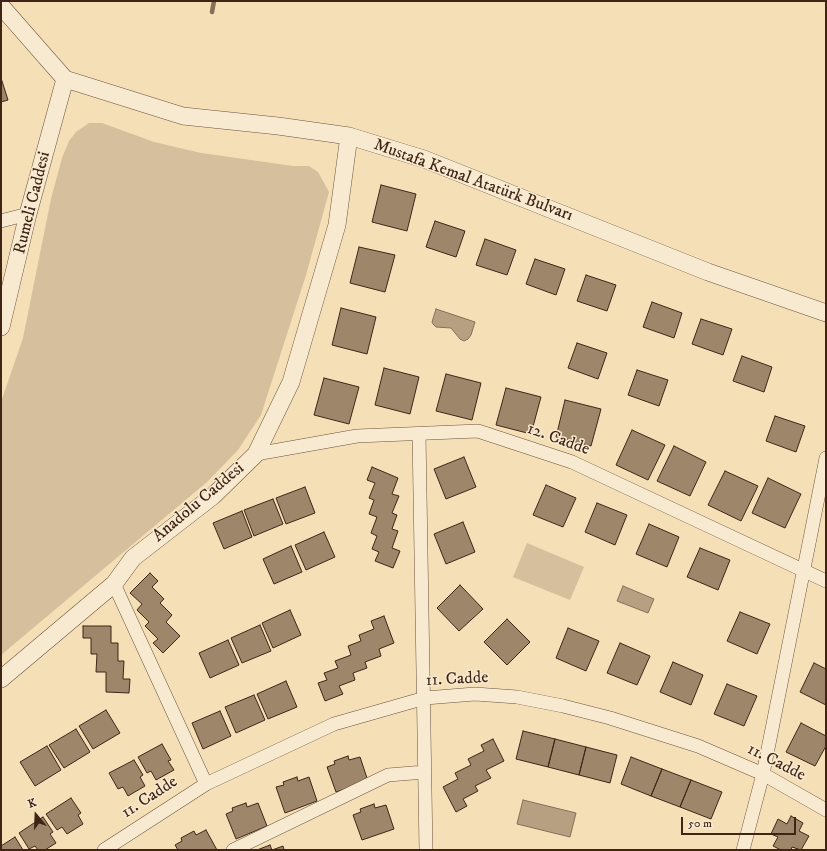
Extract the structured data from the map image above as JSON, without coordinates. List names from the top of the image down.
{
  "streets": {
    "street": [
      "Mustafa Kemal Atatürk Bulvarı",
      "Rumeli Caddesi",
      "12. Cadde",
      "Anadolu Caddesi",
      "11. Cadde"
    ]
  },
  "crossings": [
    ["Mustafa Kemal Atatürk Bulvarı", "Rumeli Caddesi"],
    ["Mustafa Kemal Atatürk Bulvarı", "Anadolu Caddesi"],
    ["12. Cadde", "Anadolu Caddesi"]
  ],
  "scale_bar": "50 m",
  "north": "top"
}
